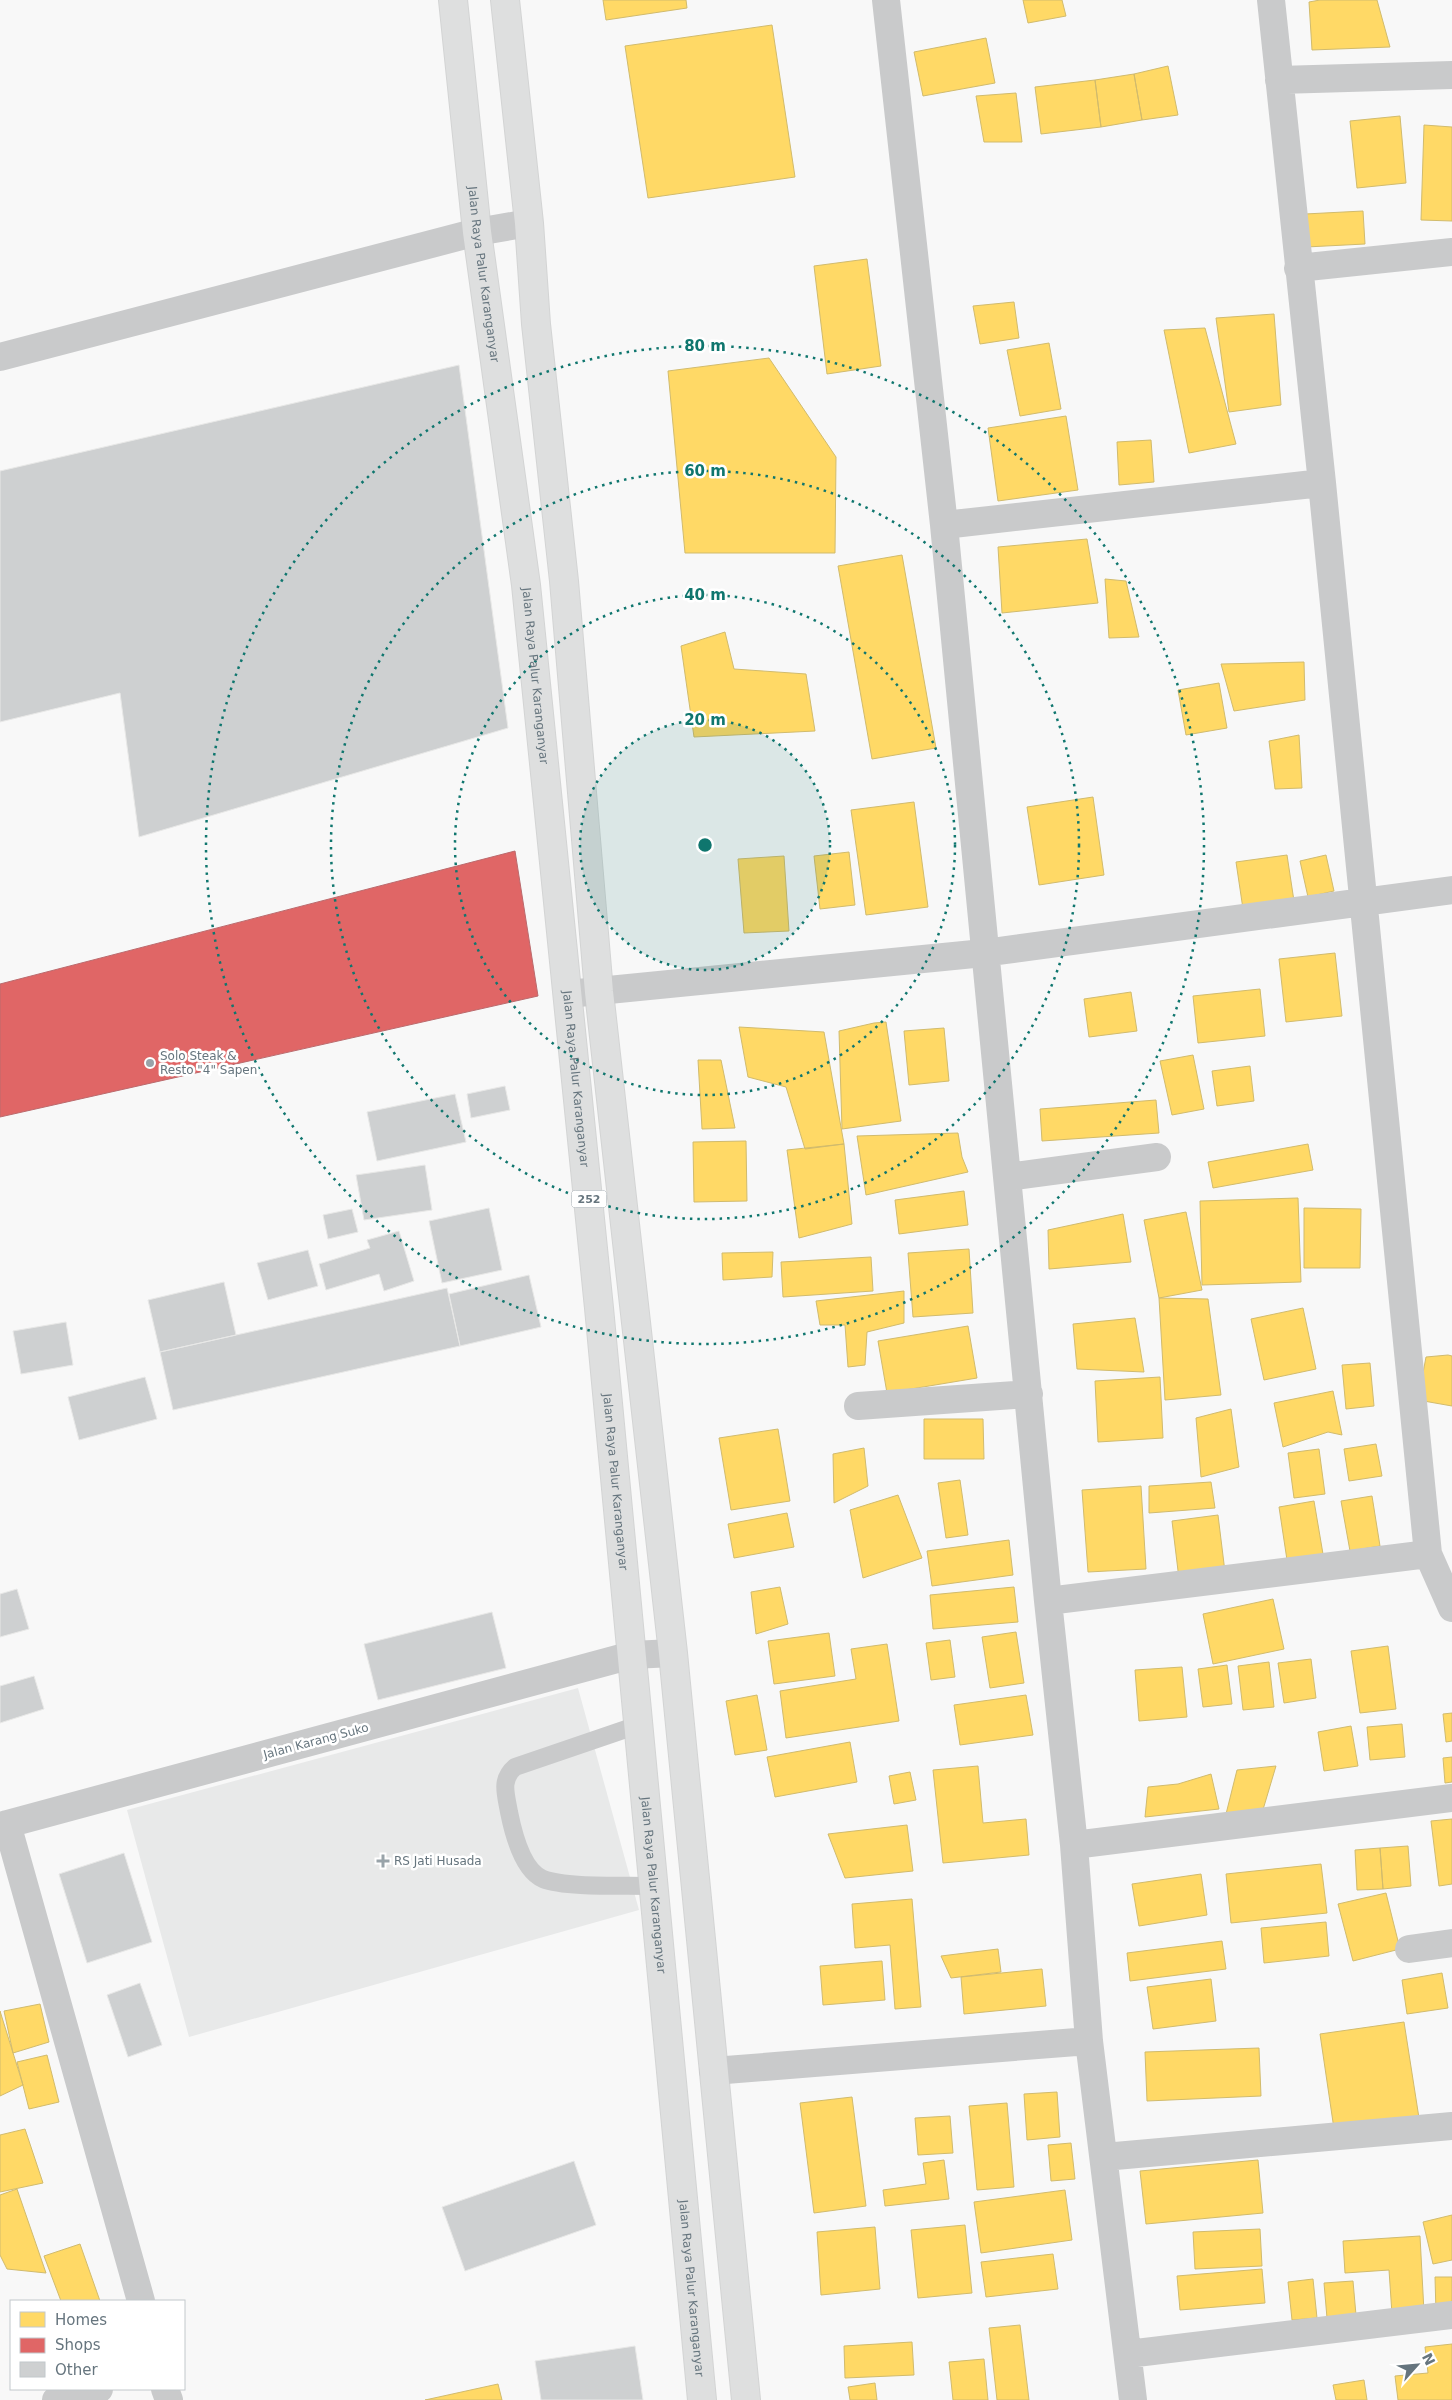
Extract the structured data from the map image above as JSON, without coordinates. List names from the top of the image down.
{
  "streets": {
    "main road": ["Jalan Raya Palur Karanganyar", "252"],
    "street": ["Jalan Karang Suko"]
  },
  "crossings": [
    ["Jalan Raya Palur Karanganyar", "Jalan Karang Suko"],
    ["252", "Jalan Karang Suko"]
  ],
  "places": {
    "other": ["Solo Steak & Resto \"4\" Sapen"],
    "health": ["RS Jati Husada"]
  },
  "legend": ["Homes", "Shops", "Other"],
  "north": "top right",
  "rings": [
    "80 m",
    "60 m",
    "40 m",
    "20 m"
  ]
}
